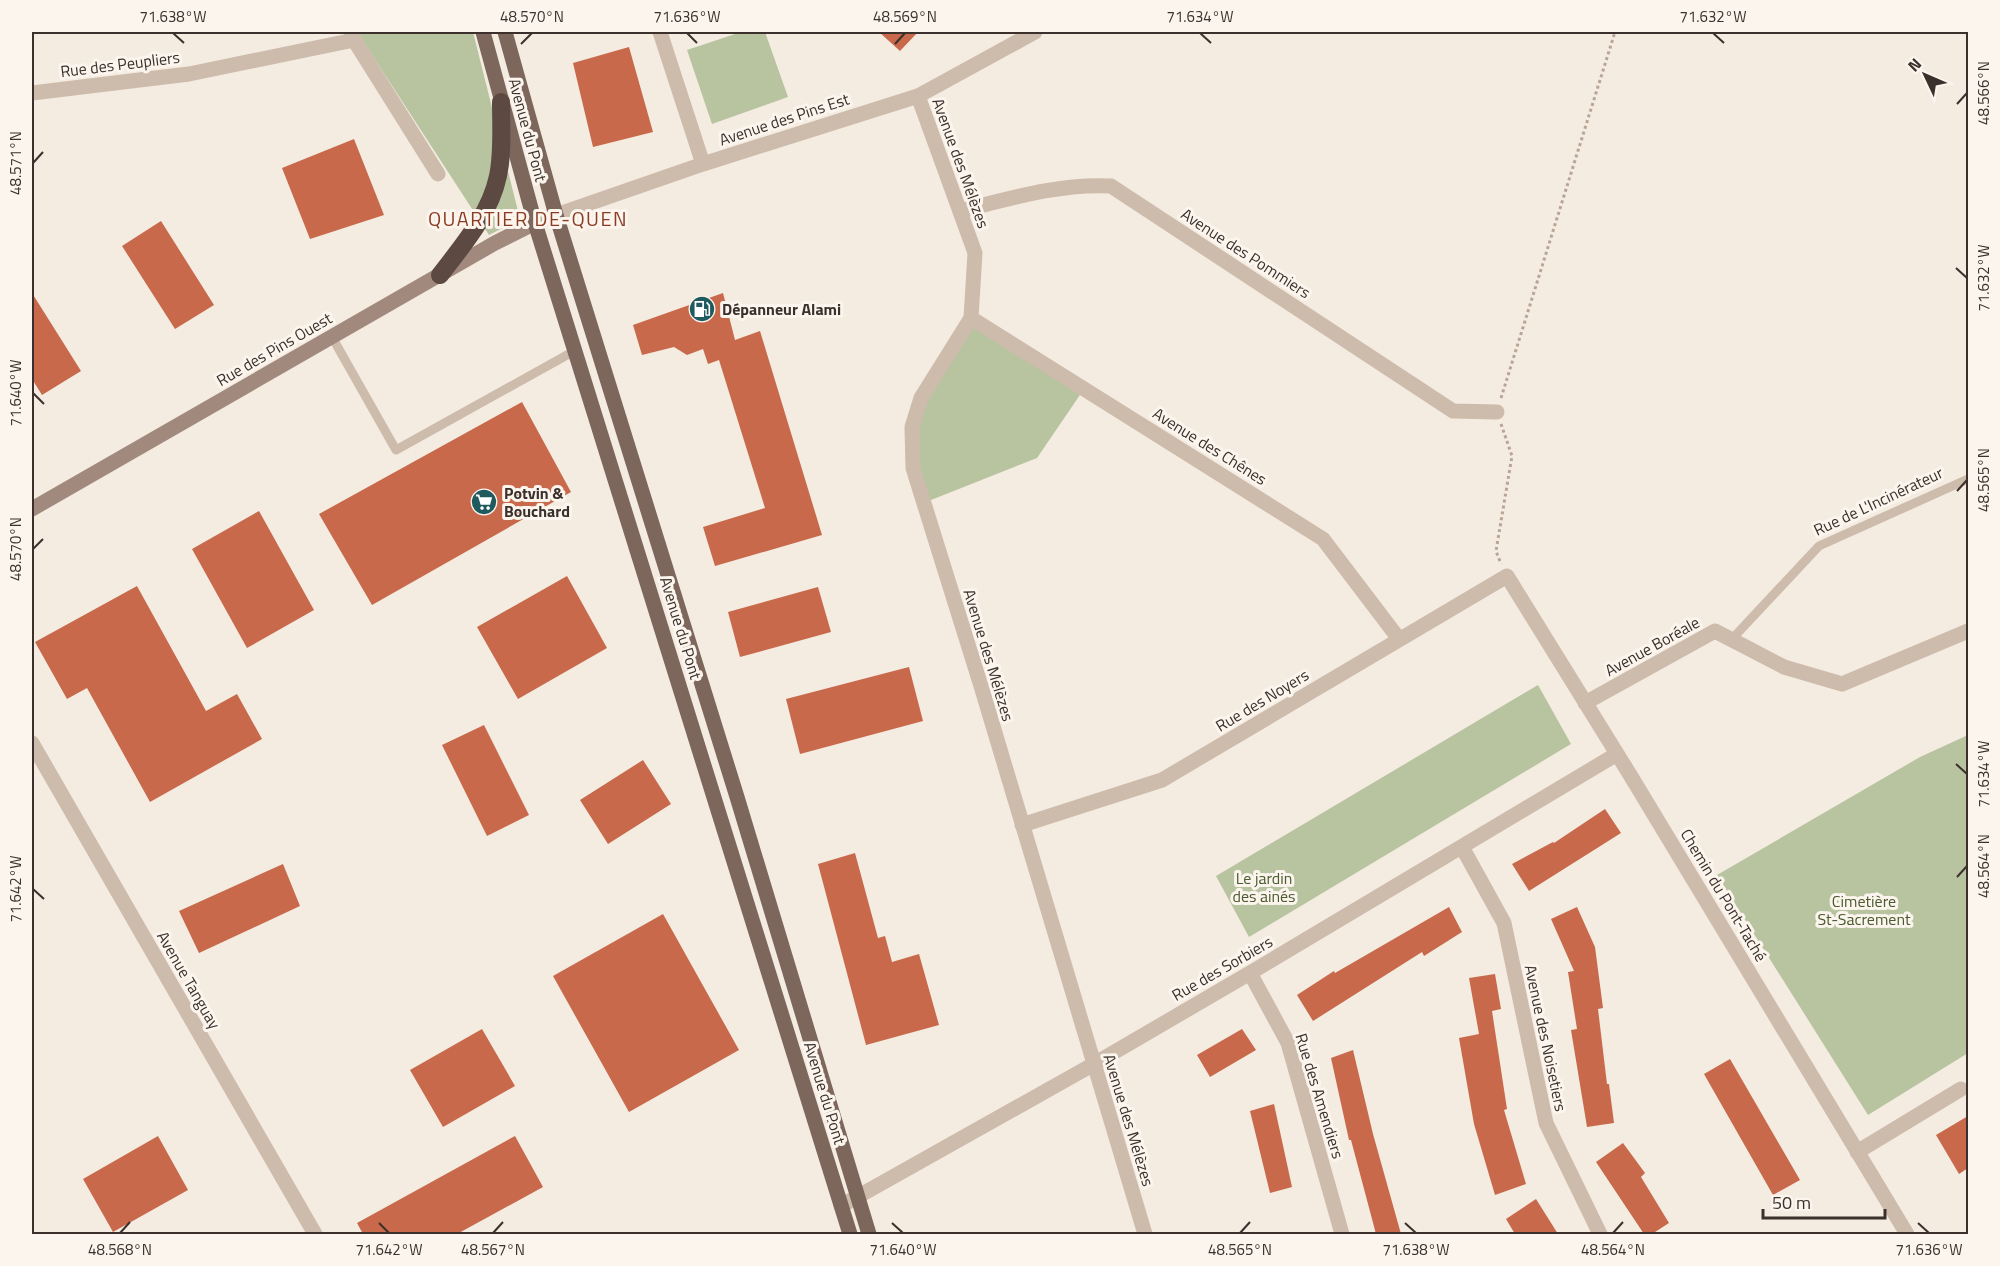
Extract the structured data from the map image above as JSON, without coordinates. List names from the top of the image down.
{
  "streets": {
    "main road": ["Avenue des Pins Est", "Avenue du Pont", "Rue des Pins Ouest"],
    "street": [
      "Rue des Peupliers",
      "Avenue des Mélèzes",
      "Avenue des Pommiers",
      "Avenue des Chênes",
      "Avenue Boréale",
      "Rue des Noyers",
      "Chemin du Pont-Taché",
      "Rue des Sorbiers",
      "Avenue Tanguay",
      "Avenue des Noisetiers",
      "Rue des Amendiers"
    ],
    "lane": ["Rue de L'Incinérateur"]
  },
  "crossings": [
    ["Avenue des Pins Est", "Avenue du Pont"],
    ["Avenue des Pins Est", "Avenue des Mélèzes"],
    ["Avenue des Pins Est", "Rue des Pins Ouest"],
    ["Avenue du Pont", "Rue des Pins Ouest"],
    ["Avenue du Pont", "Rue des Sorbiers"],
    ["Avenue des Mélèzes", "Avenue des Pommiers"],
    ["Avenue des Mélèzes", "Avenue des Chênes"],
    ["Avenue des Mélèzes", "Rue des Noyers"],
    ["Avenue des Mélèzes", "Rue des Sorbiers"],
    ["Avenue des Chênes", "Rue des Noyers"],
    ["Rue de L'Incinérateur", "Avenue Boréale"],
    ["Avenue Boréale", "Chemin du Pont-Taché"],
    ["Rue des Noyers", "Chemin du Pont-Taché"],
    ["Chemin du Pont-Taché", "Rue des Sorbiers"],
    ["Rue des Sorbiers", "Avenue des Noisetiers"],
    ["Rue des Sorbiers", "Rue des Amendiers"]
  ],
  "districts": ["QUARTIER DE-QUEN"],
  "parks": ["Le jardin des ainés", "Cimetière St-Sacrement"],
  "places": {
    "fuel station": ["Dépanneur Alami"],
    "supermarket": ["Potvin & Bouchard"]
  },
  "scale_bar": "50 m",
  "north": "top left",
  "coordinates": [
    "71.638°W",
    "48.570°N",
    "71.636°W",
    "48.569°N",
    "71.634°W",
    "71.632°W",
    "48.566°N",
    "48.571°N",
    "71.640°W",
    "48.565°N",
    "48.564°N",
    "71.642°W",
    "48.568°N",
    "48.567°N"
  ]
}
